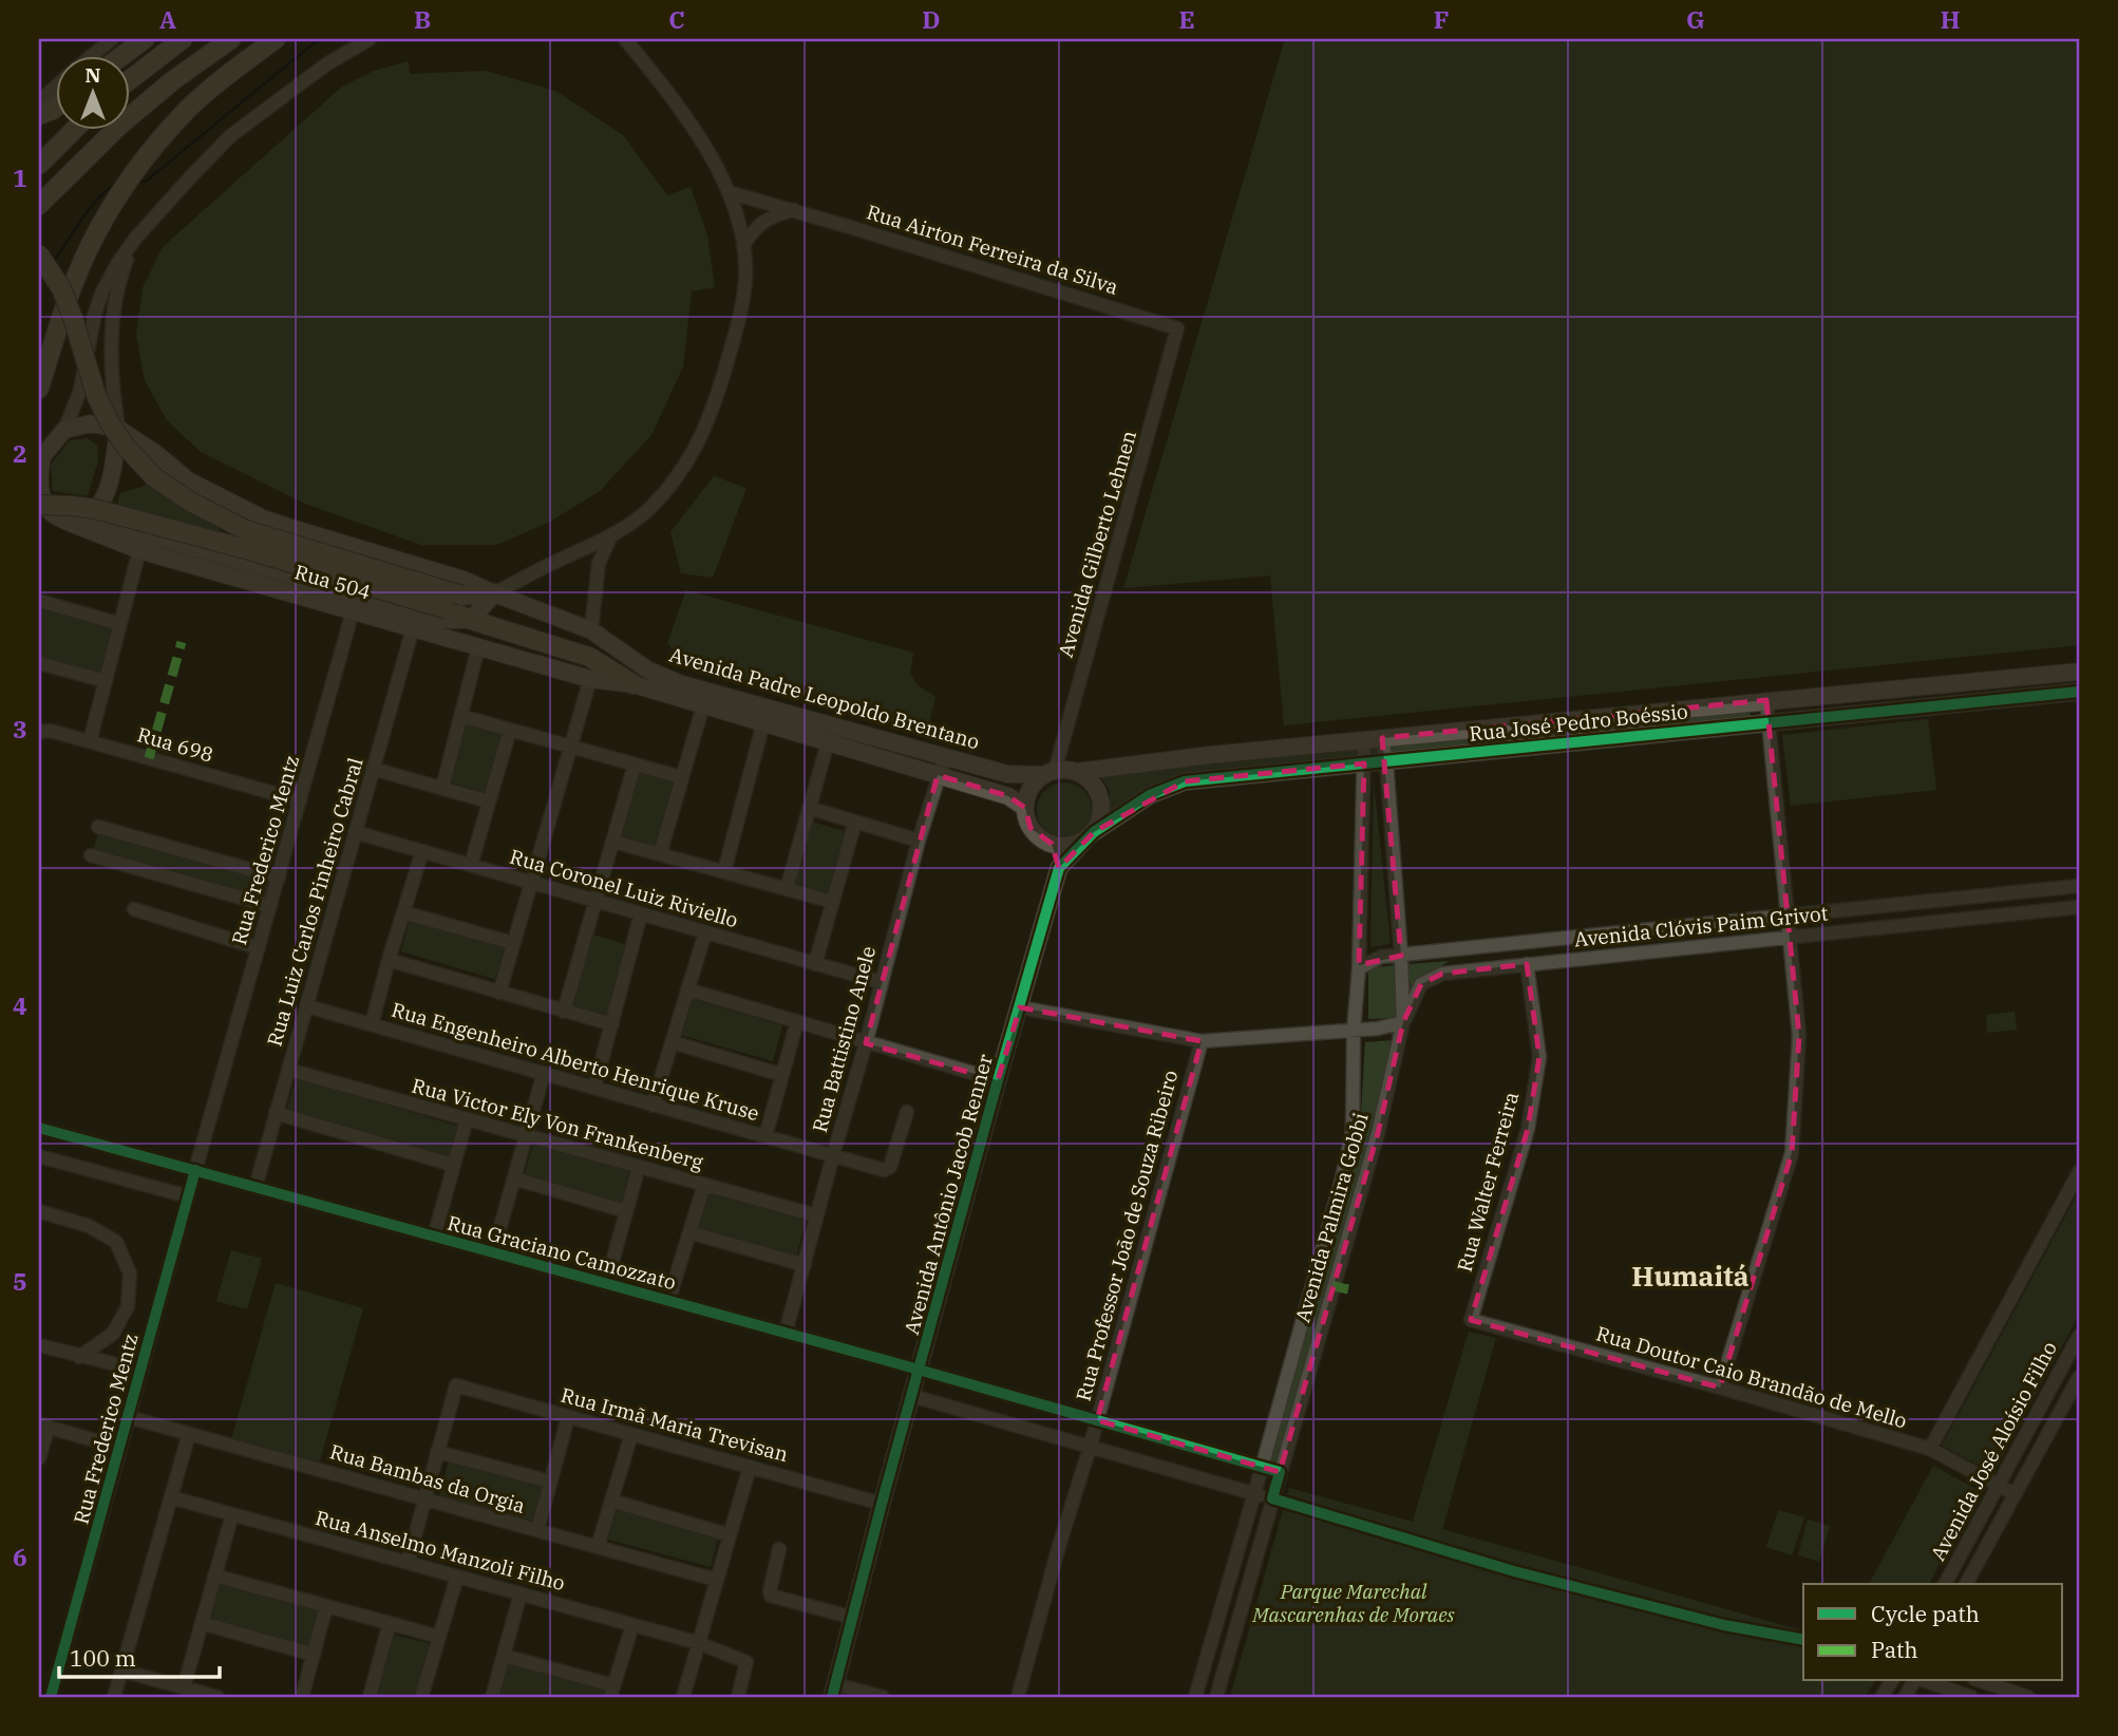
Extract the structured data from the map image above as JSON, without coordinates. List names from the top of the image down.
{
  "streets": {
    "main road": [
      "Rua 504",
      "Avenida Padre Leopoldo Brentano",
      "Rua José Pedro Boéssio",
      "Avenida Antônio Jacob Renner"
    ],
    "street": [
      "Rua Airton Ferreira da Silva",
      "Avenida Gilberto Lehnen",
      "Rua 698",
      "Rua Frederico Mentz",
      "Rua Coronel Luiz Riviello",
      "Rua Luiz Carlos Pinheiro Cabral",
      "Avenida Clóvis Paim Grivot",
      "Rua Battistino Anele",
      "Rua Engenheiro Alberto Henrique Kruse",
      "Rua Victor Ely Von Frankenberg",
      "Rua Walter Ferreira",
      "Avenida Palmira Gobbi",
      "Rua Professor João de Souza Ribeiro",
      "Rua Graciano Camozzato",
      "Rua Doutor Caio Brandão de Mello",
      "Rua Irmã Maria Trevisan",
      "Avenida José Aloísio Filho",
      "Rua Bambas da Orgia",
      "Rua Anselmo Manzoli Filho"
    ]
  },
  "crossings": [
    ["Rua Airton Ferreira da Silva", "Avenida Gilberto Lehnen"],
    ["Avenida Gilberto Lehnen", "Avenida Padre Leopoldo Brentano"],
    ["Avenida Gilberto Lehnen", "Rua José Pedro Boéssio"],
    ["Avenida Gilberto Lehnen", "Avenida Antônio Jacob Renner"],
    ["Rua 504", "Avenida Padre Leopoldo Brentano"],
    ["Rua 504", "Rua Frederico Mentz"],
    ["Rua 504", "Rua Luiz Carlos Pinheiro Cabral"],
    ["Avenida Padre Leopoldo Brentano", "Rua José Pedro Boéssio"],
    ["Avenida Padre Leopoldo Brentano", "Rua Battistino Anele"],
    ["Avenida Padre Leopoldo Brentano", "Avenida Antônio Jacob Renner"],
    ["Rua José Pedro Boéssio", "Avenida Antônio Jacob Renner"],
    ["Rua José Pedro Boéssio", "Avenida Palmira Gobbi"],
    ["Rua 698", "Rua Frederico Mentz"],
    ["Rua Frederico Mentz", "Rua Graciano Camozzato"],
    ["Rua Frederico Mentz", "Rua Bambas da Orgia"],
    ["Rua Coronel Luiz Riviello", "Rua Luiz Carlos Pinheiro Cabral"],
    ["Rua Coronel Luiz Riviello", "Rua Battistino Anele"],
    ["Rua Luiz Carlos Pinheiro Cabral", "Rua Engenheiro Alberto Henrique Kruse"],
    ["Rua Luiz Carlos Pinheiro Cabral", "Rua Victor Ely Von Frankenberg"],
    ["Rua Luiz Carlos Pinheiro Cabral", "Rua Graciano Camozzato"],
    ["Avenida Clóvis Paim Grivot", "Rua Walter Ferreira"],
    ["Avenida Clóvis Paim Grivot", "Avenida Palmira Gobbi"],
    ["Rua Battistino Anele", "Rua Engenheiro Alberto Henrique Kruse"],
    ["Rua Battistino Anele", "Rua Victor Ely Von Frankenberg"],
    ["Rua Battistino Anele", "Rua Graciano Camozzato"],
    ["Rua Walter Ferreira", "Rua Doutor Caio Brandão de Mello"],
    ["Avenida Antônio Jacob Renner", "Rua Graciano Camozzato"],
    ["Avenida Antônio Jacob Renner", "Rua Irmã Maria Trevisan"],
    ["Avenida Palmira Gobbi", "Rua Graciano Camozzato"],
    ["Rua Professor João de Souza Ribeiro", "Rua Graciano Camozzato"],
    ["Rua Doutor Caio Brandão de Mello", "Avenida José Aloísio Filho"]
  ],
  "districts": ["Humaitá"],
  "parks": ["Parque Marechal Mascarenhas de Moraes"],
  "legend": ["Cycle path", "Path"],
  "scale_bar": "100 m",
  "north": "top",
  "grid": {
    "columns": [
      "A",
      "B",
      "C",
      "D",
      "E",
      "F",
      "G",
      "H"
    ],
    "rows": [
      "1",
      "2",
      "3",
      "4",
      "5",
      "6"
    ]
  }
}
